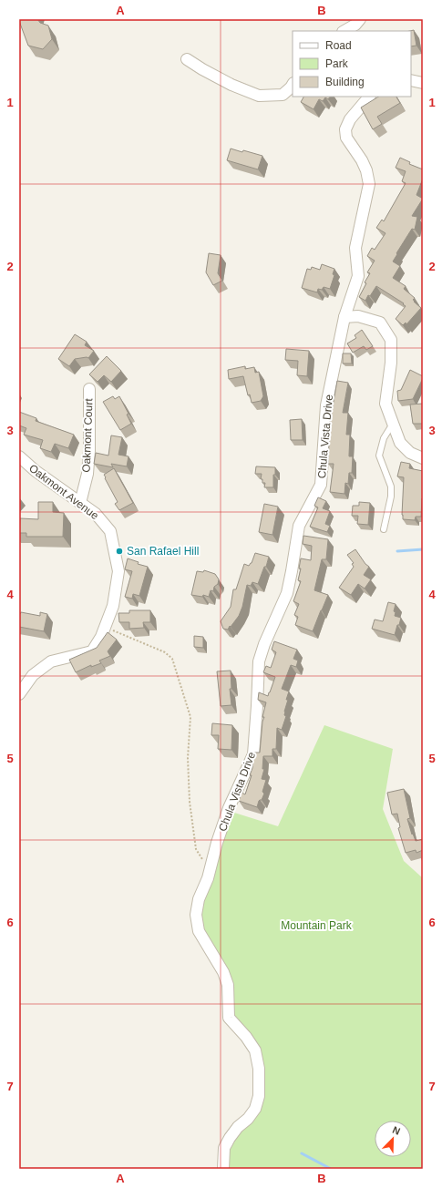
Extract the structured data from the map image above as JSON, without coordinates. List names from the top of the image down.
{
  "streets": {
    "street": ["Oakmont Court", "Chula Vista Drive", "Oakmont Avenue"]
  },
  "crossings": [
    ["Oakmont Court", "Oakmont Avenue"]
  ],
  "parks": ["Mountain Park"],
  "places": ["San Rafael Hill"],
  "legend": ["Road", "Park", "Building"],
  "north": "top right",
  "grid": {
    "columns": ["A", "B"],
    "rows": [
      "1",
      "2",
      "3",
      "4",
      "5",
      "6",
      "7"
    ]
  }
}
